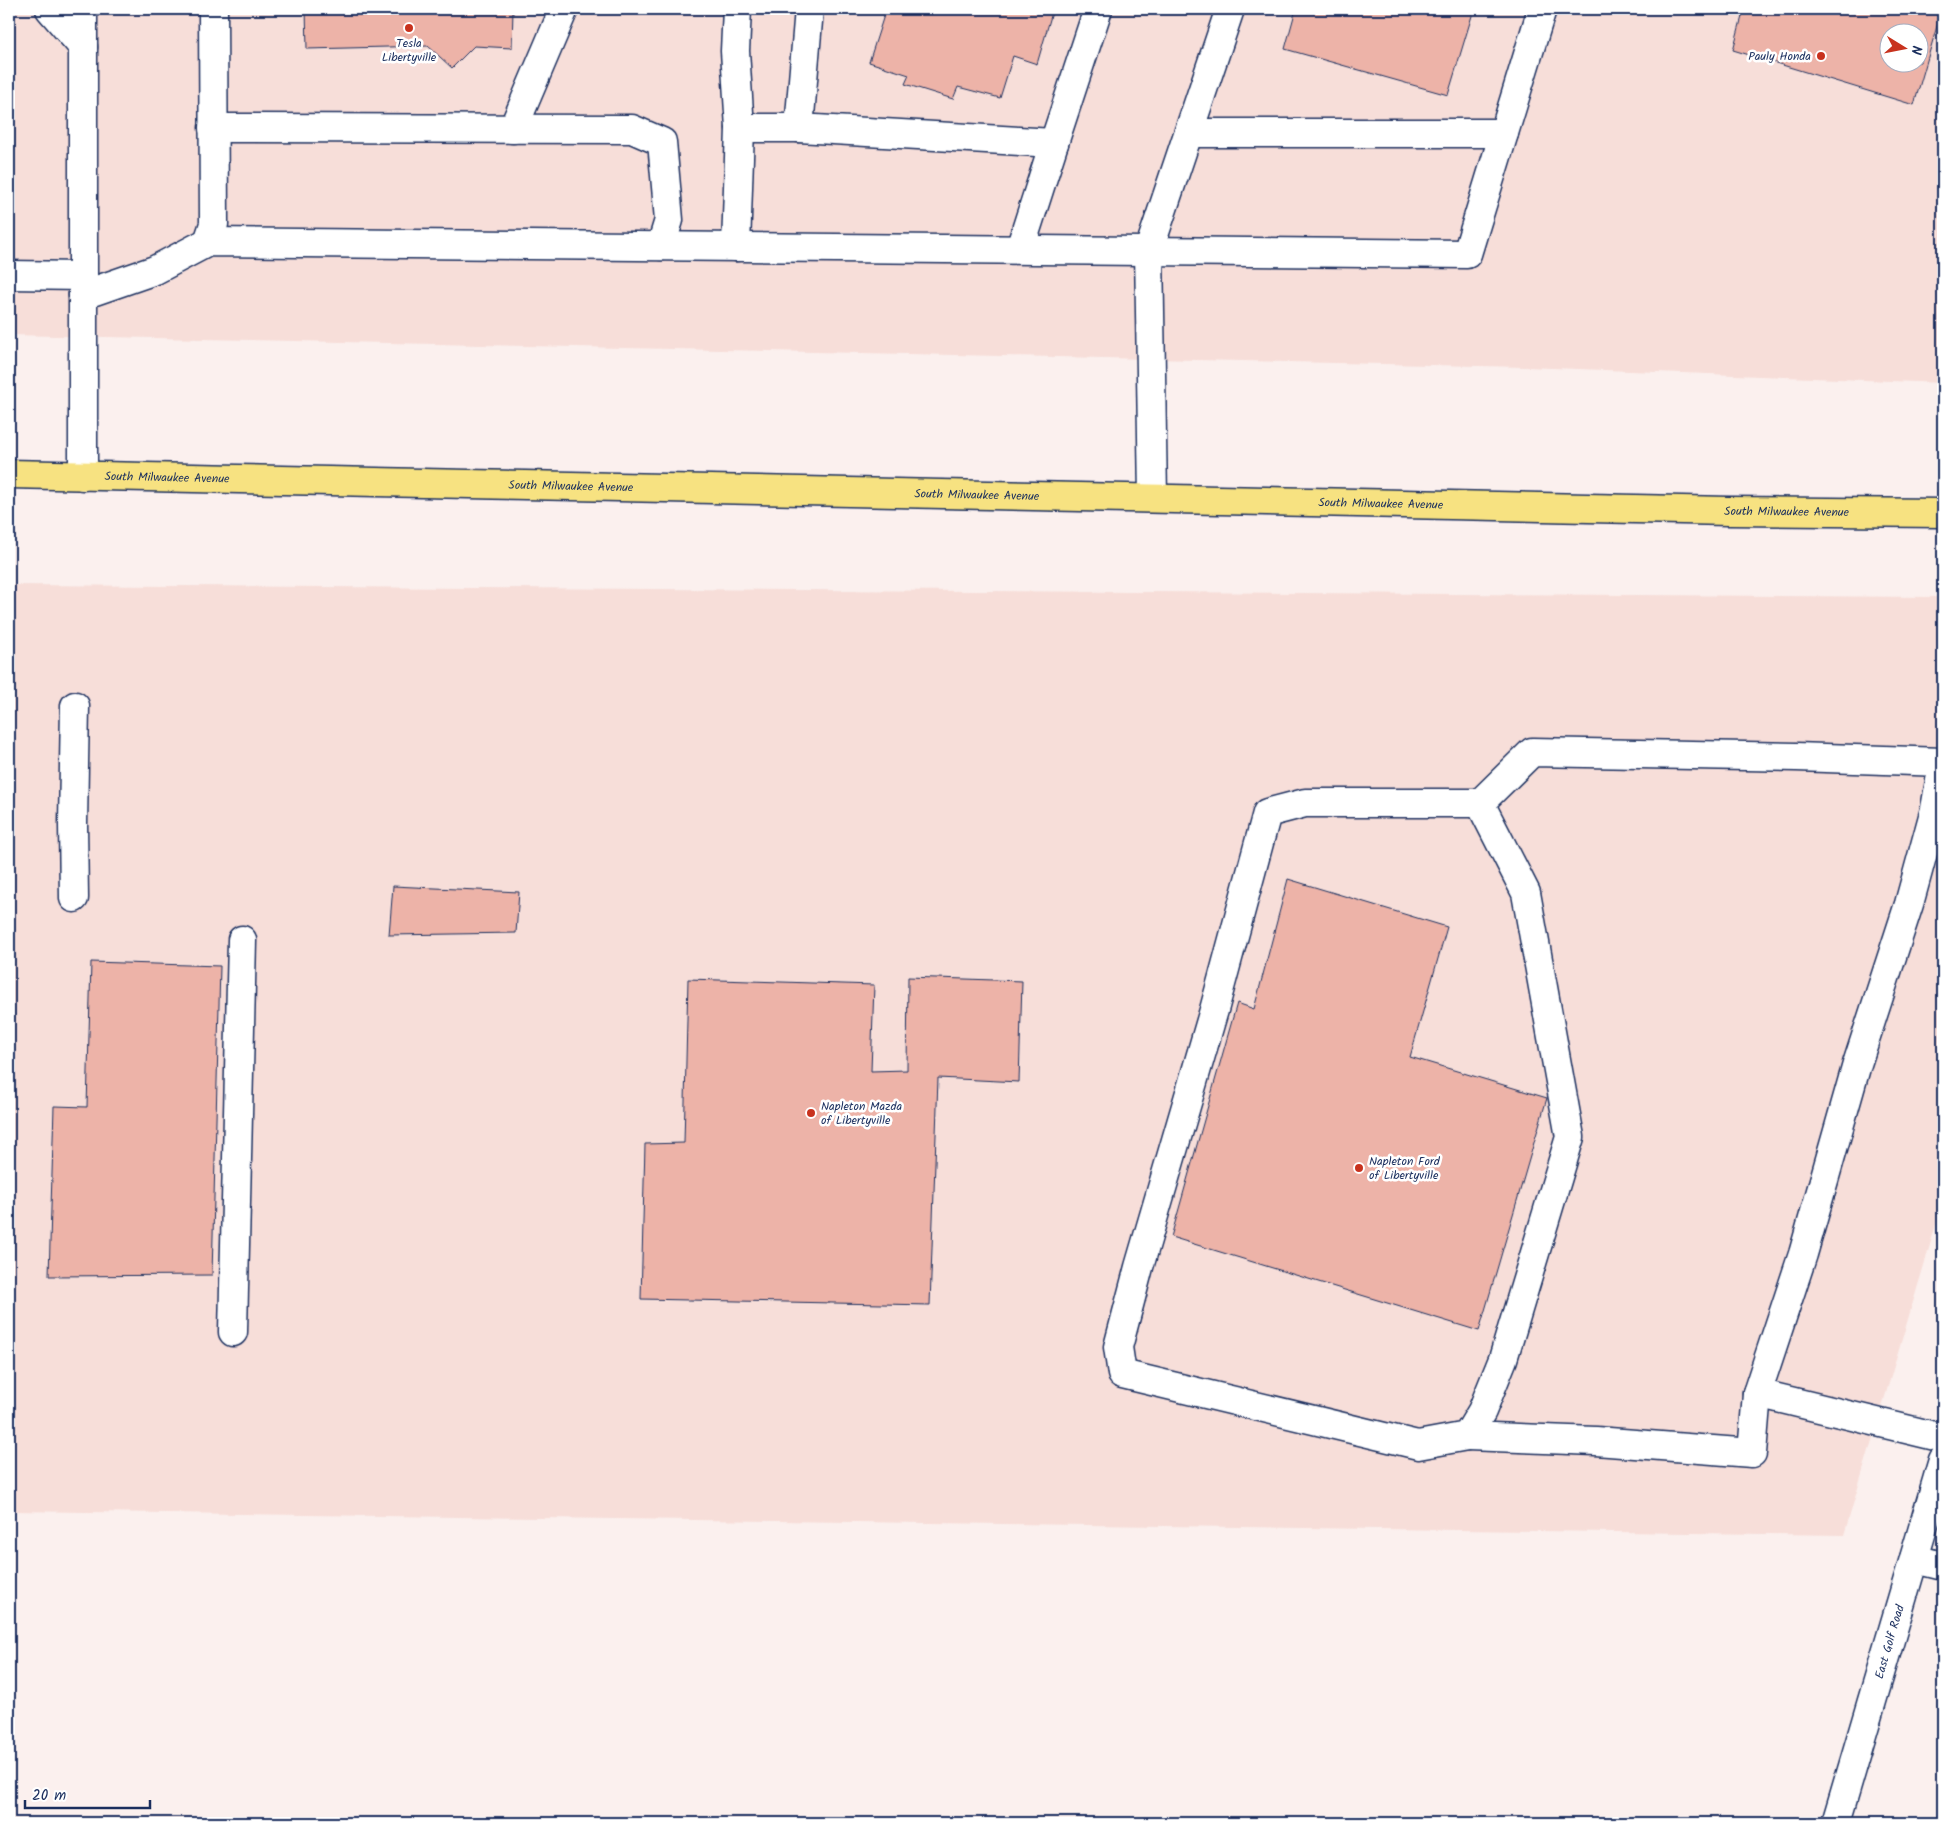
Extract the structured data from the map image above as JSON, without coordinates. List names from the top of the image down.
{
  "streets": {
    "main road": ["South Milwaukee Avenue"],
    "street": ["East Golf Road"]
  },
  "places": [
    "Tesla Libertyville",
    "Pauly Honda",
    "Napleton Mazda of Libertyville",
    "Napleton Ford of Libertyville"
  ],
  "scale_bar": "20 m",
  "north": "right"
}
